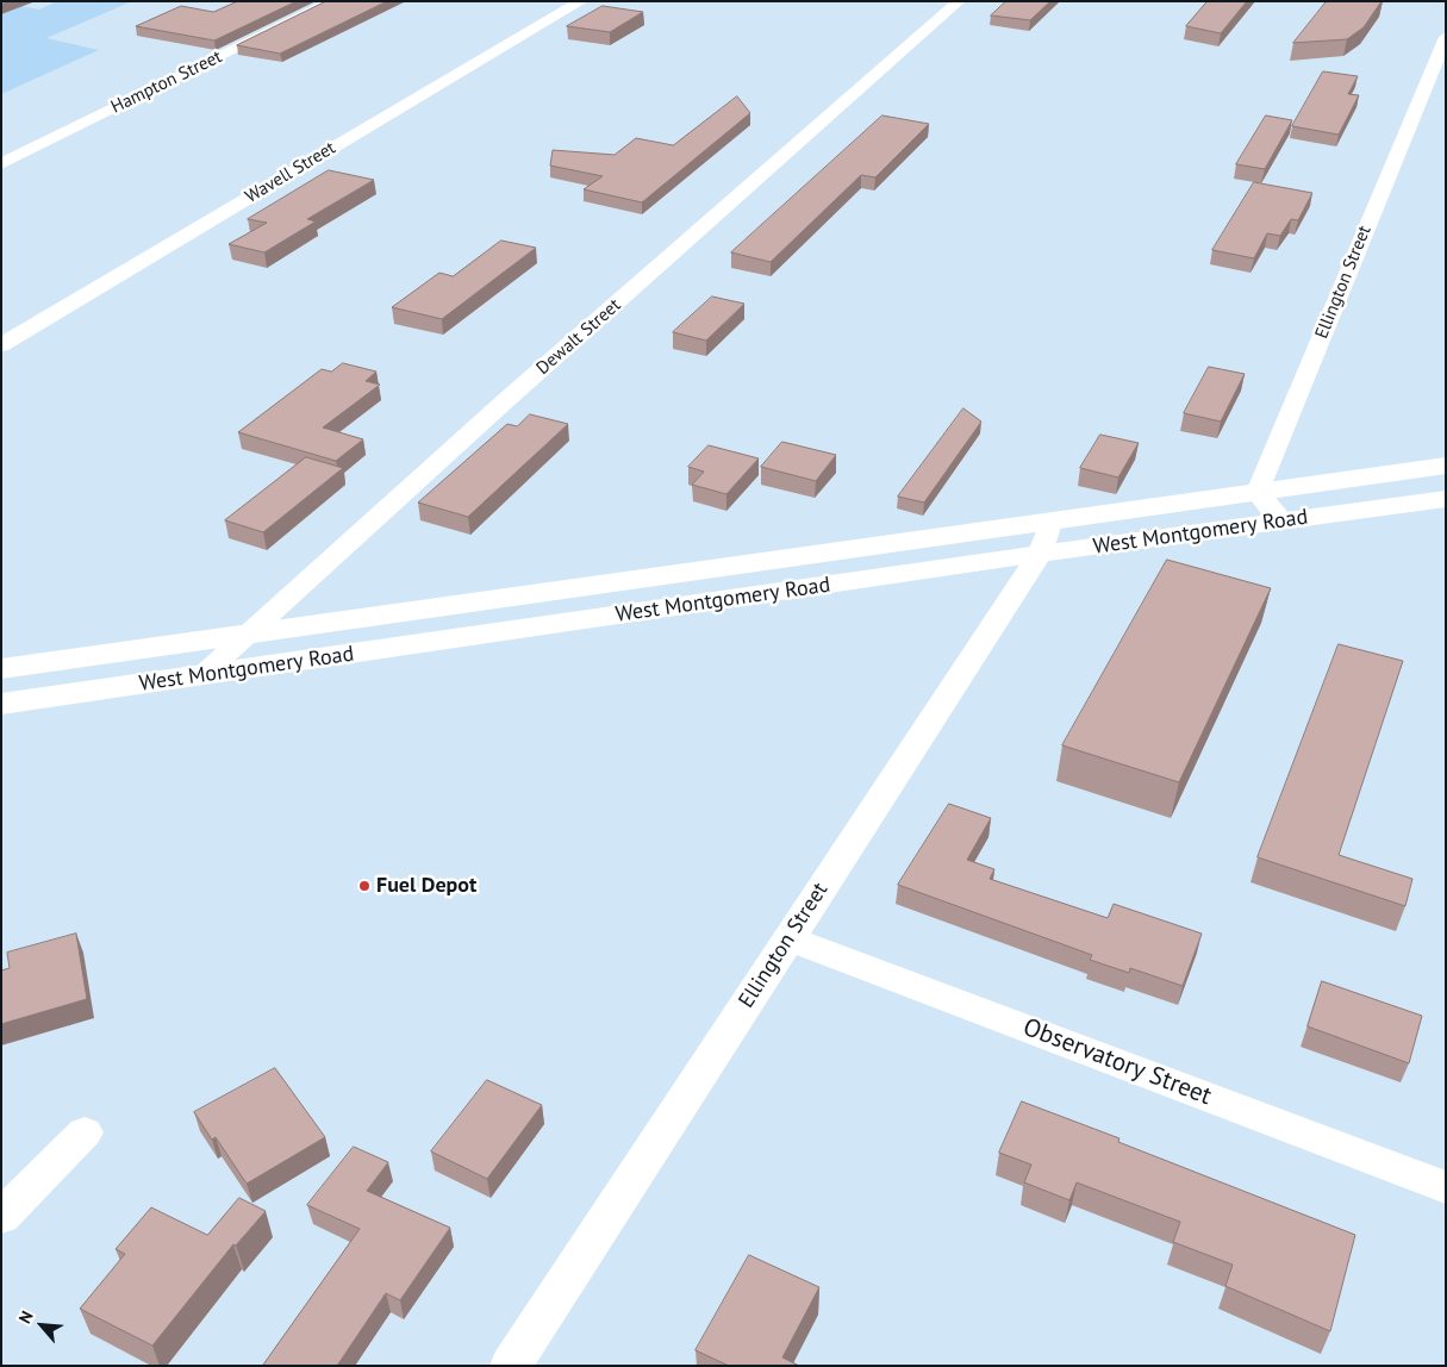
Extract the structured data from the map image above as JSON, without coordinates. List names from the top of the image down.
{
  "streets": {
    "main road": ["West Montgomery Road"],
    "street": [
      "Hampton Street",
      "Wavell Street",
      "Ellington Street",
      "Dewalt Street",
      "Observatory Street"
    ]
  },
  "crossings": [
    ["Ellington Street", "West Montgomery Road"],
    ["Ellington Street", "Observatory Street"],
    ["Dewalt Street", "West Montgomery Road"]
  ],
  "places": ["Fuel Depot"],
  "north": "top left"
}
